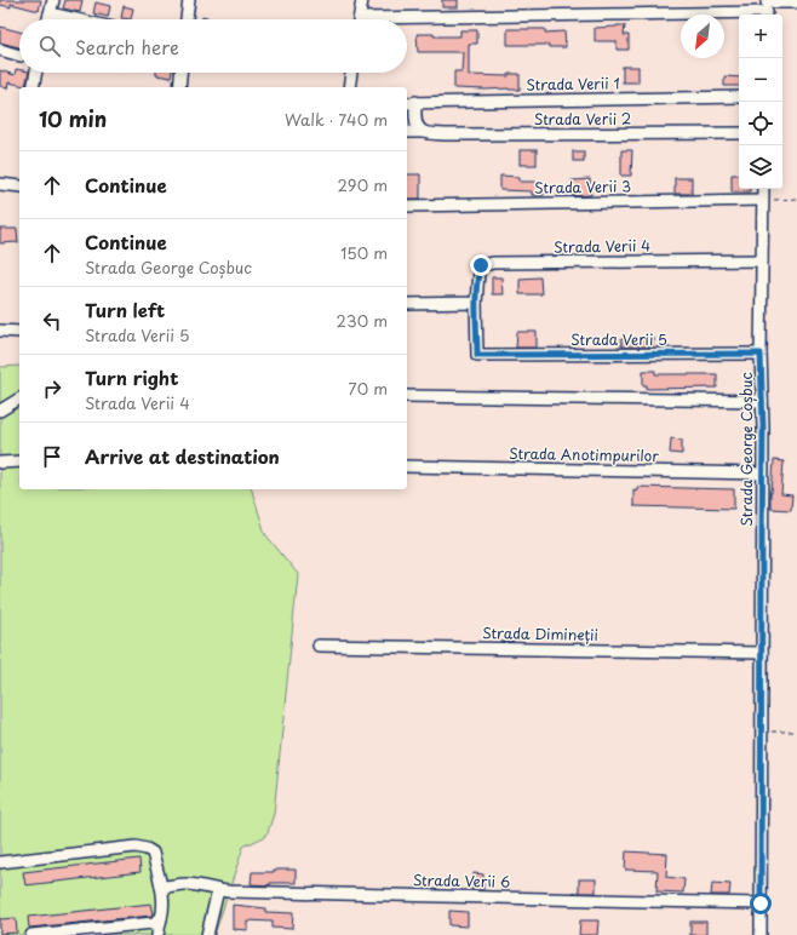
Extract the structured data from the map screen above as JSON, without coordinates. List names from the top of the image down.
{
  "streets": {
    "street": [
      "Strada Verii 1",
      "Strada Verii 2",
      "Strada Verii 3",
      "Strada Verii 4",
      "Strada Verii 5",
      "Strada George Coșbuc",
      "Strada Anotimpurilor",
      "Strada Dimineții",
      "Strada Verii 6"
    ]
  },
  "crossings": [
    ["Strada Verii 3", "Strada George Coșbuc"],
    ["Strada Verii 4", "Strada Verii 5"],
    ["Strada Verii 4", "Strada George Coșbuc"],
    ["Strada Verii 5", "Strada George Coșbuc"],
    ["Strada George Coșbuc", "Strada Anotimpurilor"],
    ["Strada George Coșbuc", "Strada Dimineții"],
    ["Strada George Coșbuc", "Strada Verii 6"]
  ],
  "north": "bottom left",
  "page": {
    "map_buttons": ["+", "−"],
    "search": "Search here",
    "heading": ["10 min", "Walk · 740 m"],
    "list": [
      ["Continue", "290 m"],
      ["Continue", "Strada George Coșbuc", "150 m"],
      ["Turn left", "Strada Verii 5", "230 m"],
      ["Turn right", "Strada Verii 4", "70 m"],
      "Arrive at destination"
    ]
  }
}
